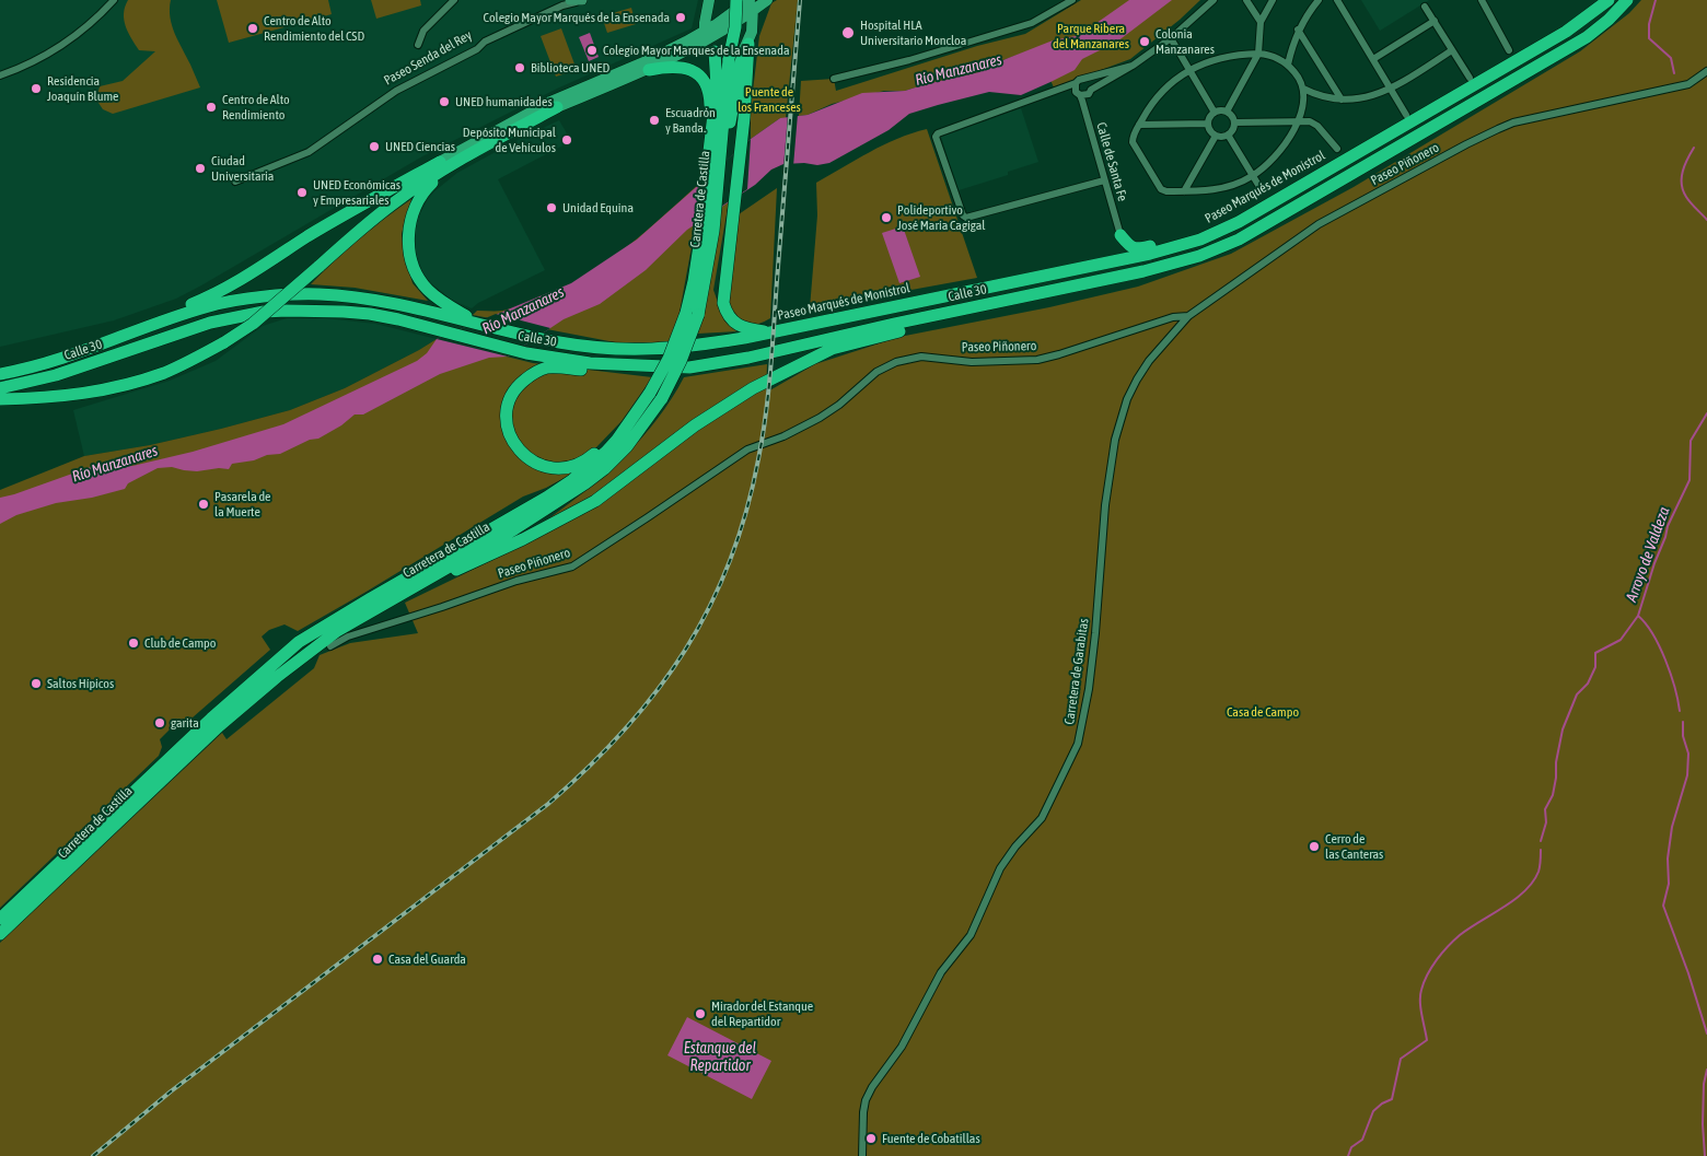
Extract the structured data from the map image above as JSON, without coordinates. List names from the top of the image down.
{
  "streets": {
    "highway": ["Paseo Marqués de Monistrol", "Carretera de Castilla", "Calle 30"],
    "street": [
      "Paseo Senda del Rey",
      "Calle de Santa Fe",
      "Paseo Piñonero",
      "Carretera de Garabitas"
    ]
  },
  "crossings": [
    ["Paseo Piñonero", "Carretera de Garabitas"],
    ["Paseo Marqués de Monistrol", "Calle 30"]
  ],
  "water": ["Río Manzanares", "Arroyo de Valdeza", "Estanque del Repartidor"],
  "parks": ["Parque Ribera del Manzanares", "Puente de los Franceses", "Casa de Campo"],
  "places": [
    "Colegio Mayor Marqués de la Ensenada",
    "Centro de Alto Rendimiento del CSD",
    "Hospital HLA Universitario Moncloa",
    "Colonia Manzanares",
    "Colegio Mayor Marques de la Ensenada",
    "Biblioteca UNED",
    "Residencia Joaquín Blume",
    "UNED humanidades",
    "Centro de Alto Rendimiento",
    "Escuadrón y Banda.",
    "Depósito Municipal de Vehículos",
    "UNED Ciencias",
    "Ciudad Universitaria",
    "UNED Económicas y Empresariales",
    "Unidad Equina",
    "Polideportivo José María Cagigal",
    "Pasarela de la Muerte",
    "Club de Campo",
    "Saltos Hípicos",
    "garita",
    "Cerro de las Canteras",
    "Casa del Guarda",
    "Mirador del Estanque del Repartidor",
    "Fuente de Cobatillas"
  ]
}
